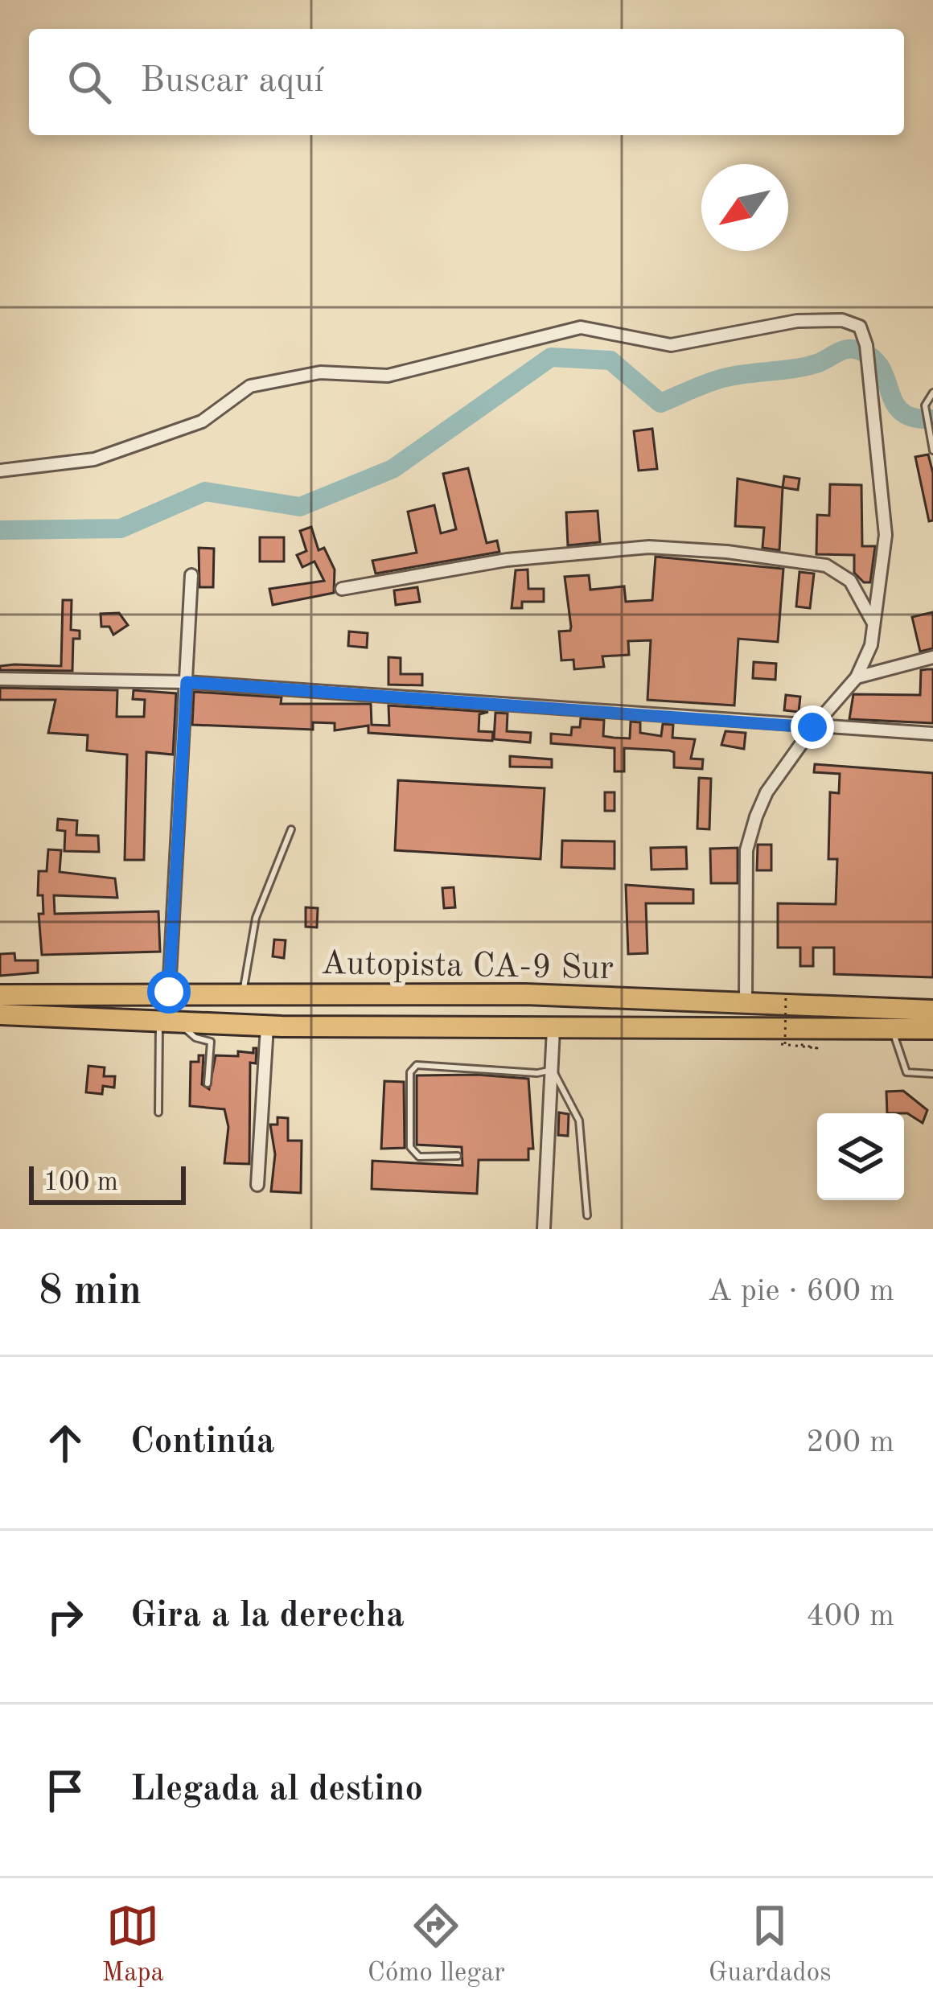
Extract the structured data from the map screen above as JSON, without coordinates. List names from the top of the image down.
{
  "streets": {
    "highway": ["Autopista CA-9 Sur"]
  },
  "scale_bar": "100 m",
  "north": "bottom left",
  "page": {
    "search": "Buscar aquí",
    "scale": "100 m",
    "heading": ["8 min", "A pie · 600 m"],
    "list": [
      ["Continúa", "200 m"],
      ["Gira a la derecha", "400 m"],
      "Llegada al destino"
    ],
    "nav": ["Mapa", "Cómo llegar", "Guardados"]
  }
}
